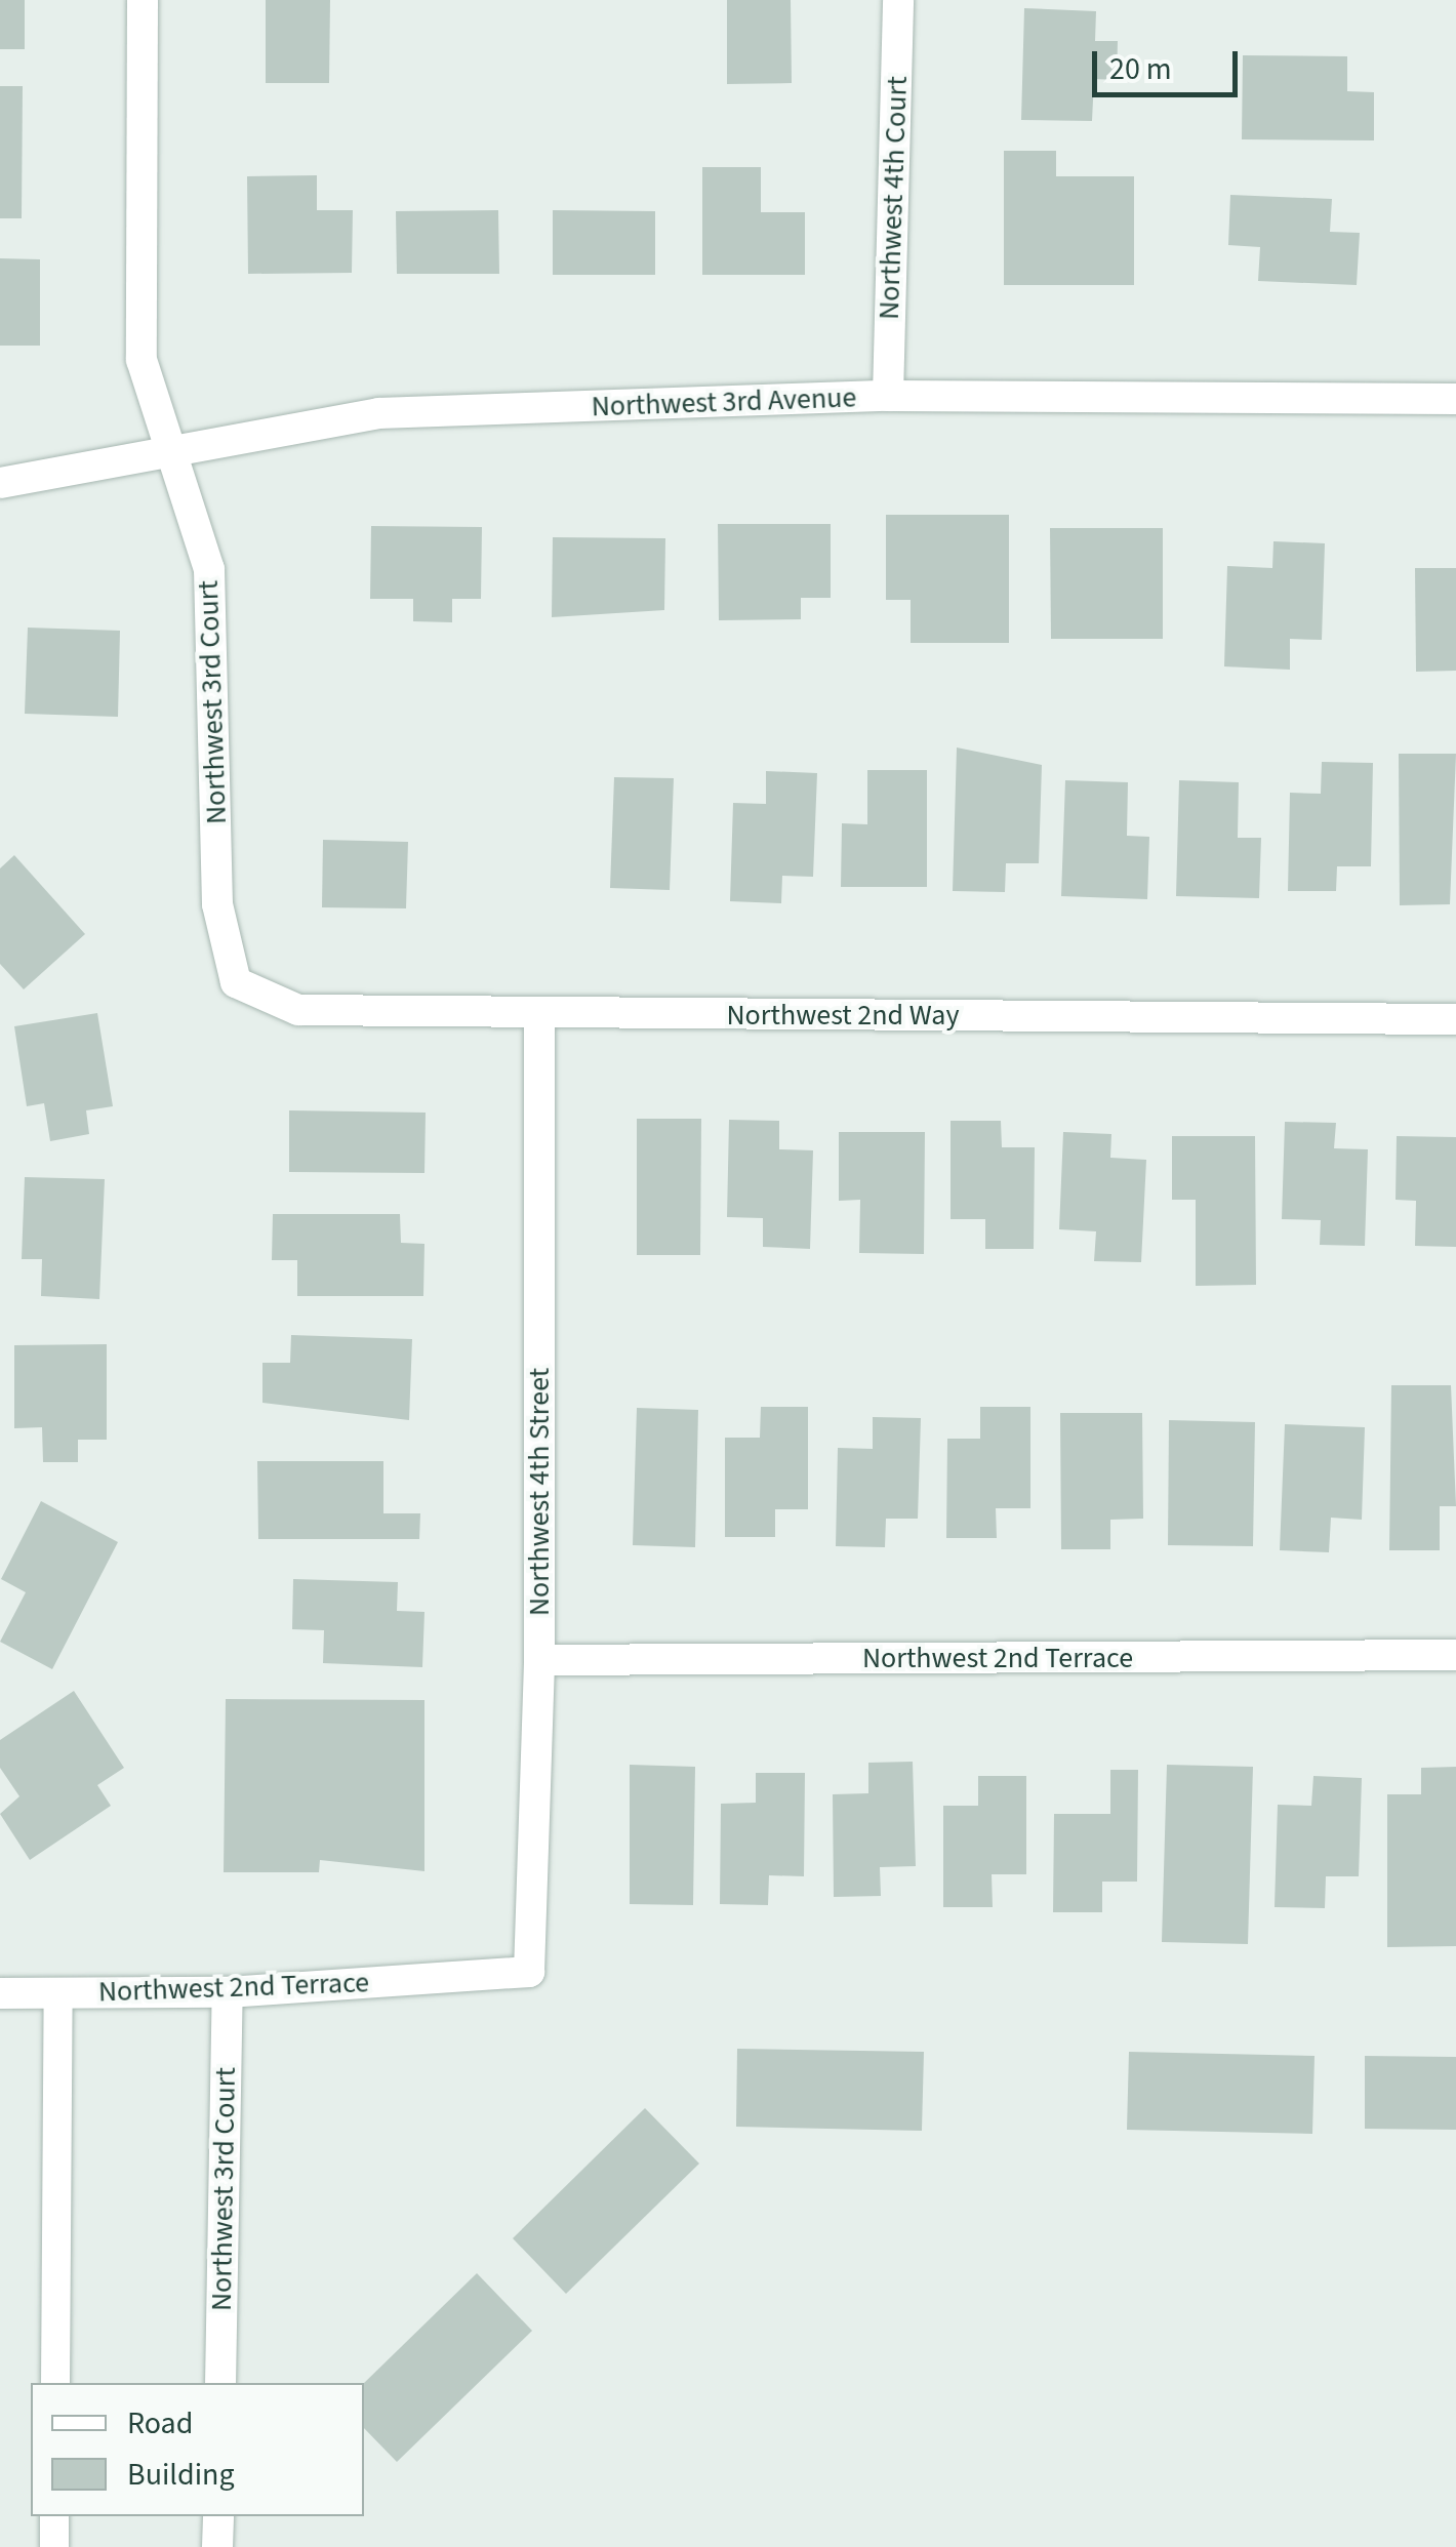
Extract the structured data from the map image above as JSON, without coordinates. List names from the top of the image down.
{
  "streets": {
    "street": [
      "Northwest 4th Court",
      "Northwest 3rd Avenue",
      "Northwest 3rd Court",
      "Northwest 2nd Way",
      "Northwest 4th Street",
      "Northwest 2nd Terrace"
    ]
  },
  "crossings": [
    ["Northwest 4th Court", "Northwest 3rd Avenue"],
    ["Northwest 3rd Avenue", "Northwest 3rd Court"],
    ["Northwest 3rd Court", "Northwest 2nd Way"],
    ["Northwest 3rd Court", "Northwest 2nd Terrace"],
    ["Northwest 2nd Way", "Northwest 4th Street"],
    ["Northwest 4th Street", "Northwest 2nd Terrace"]
  ],
  "legend": ["Road", "Building"],
  "scale_bar": "20 m"
}
